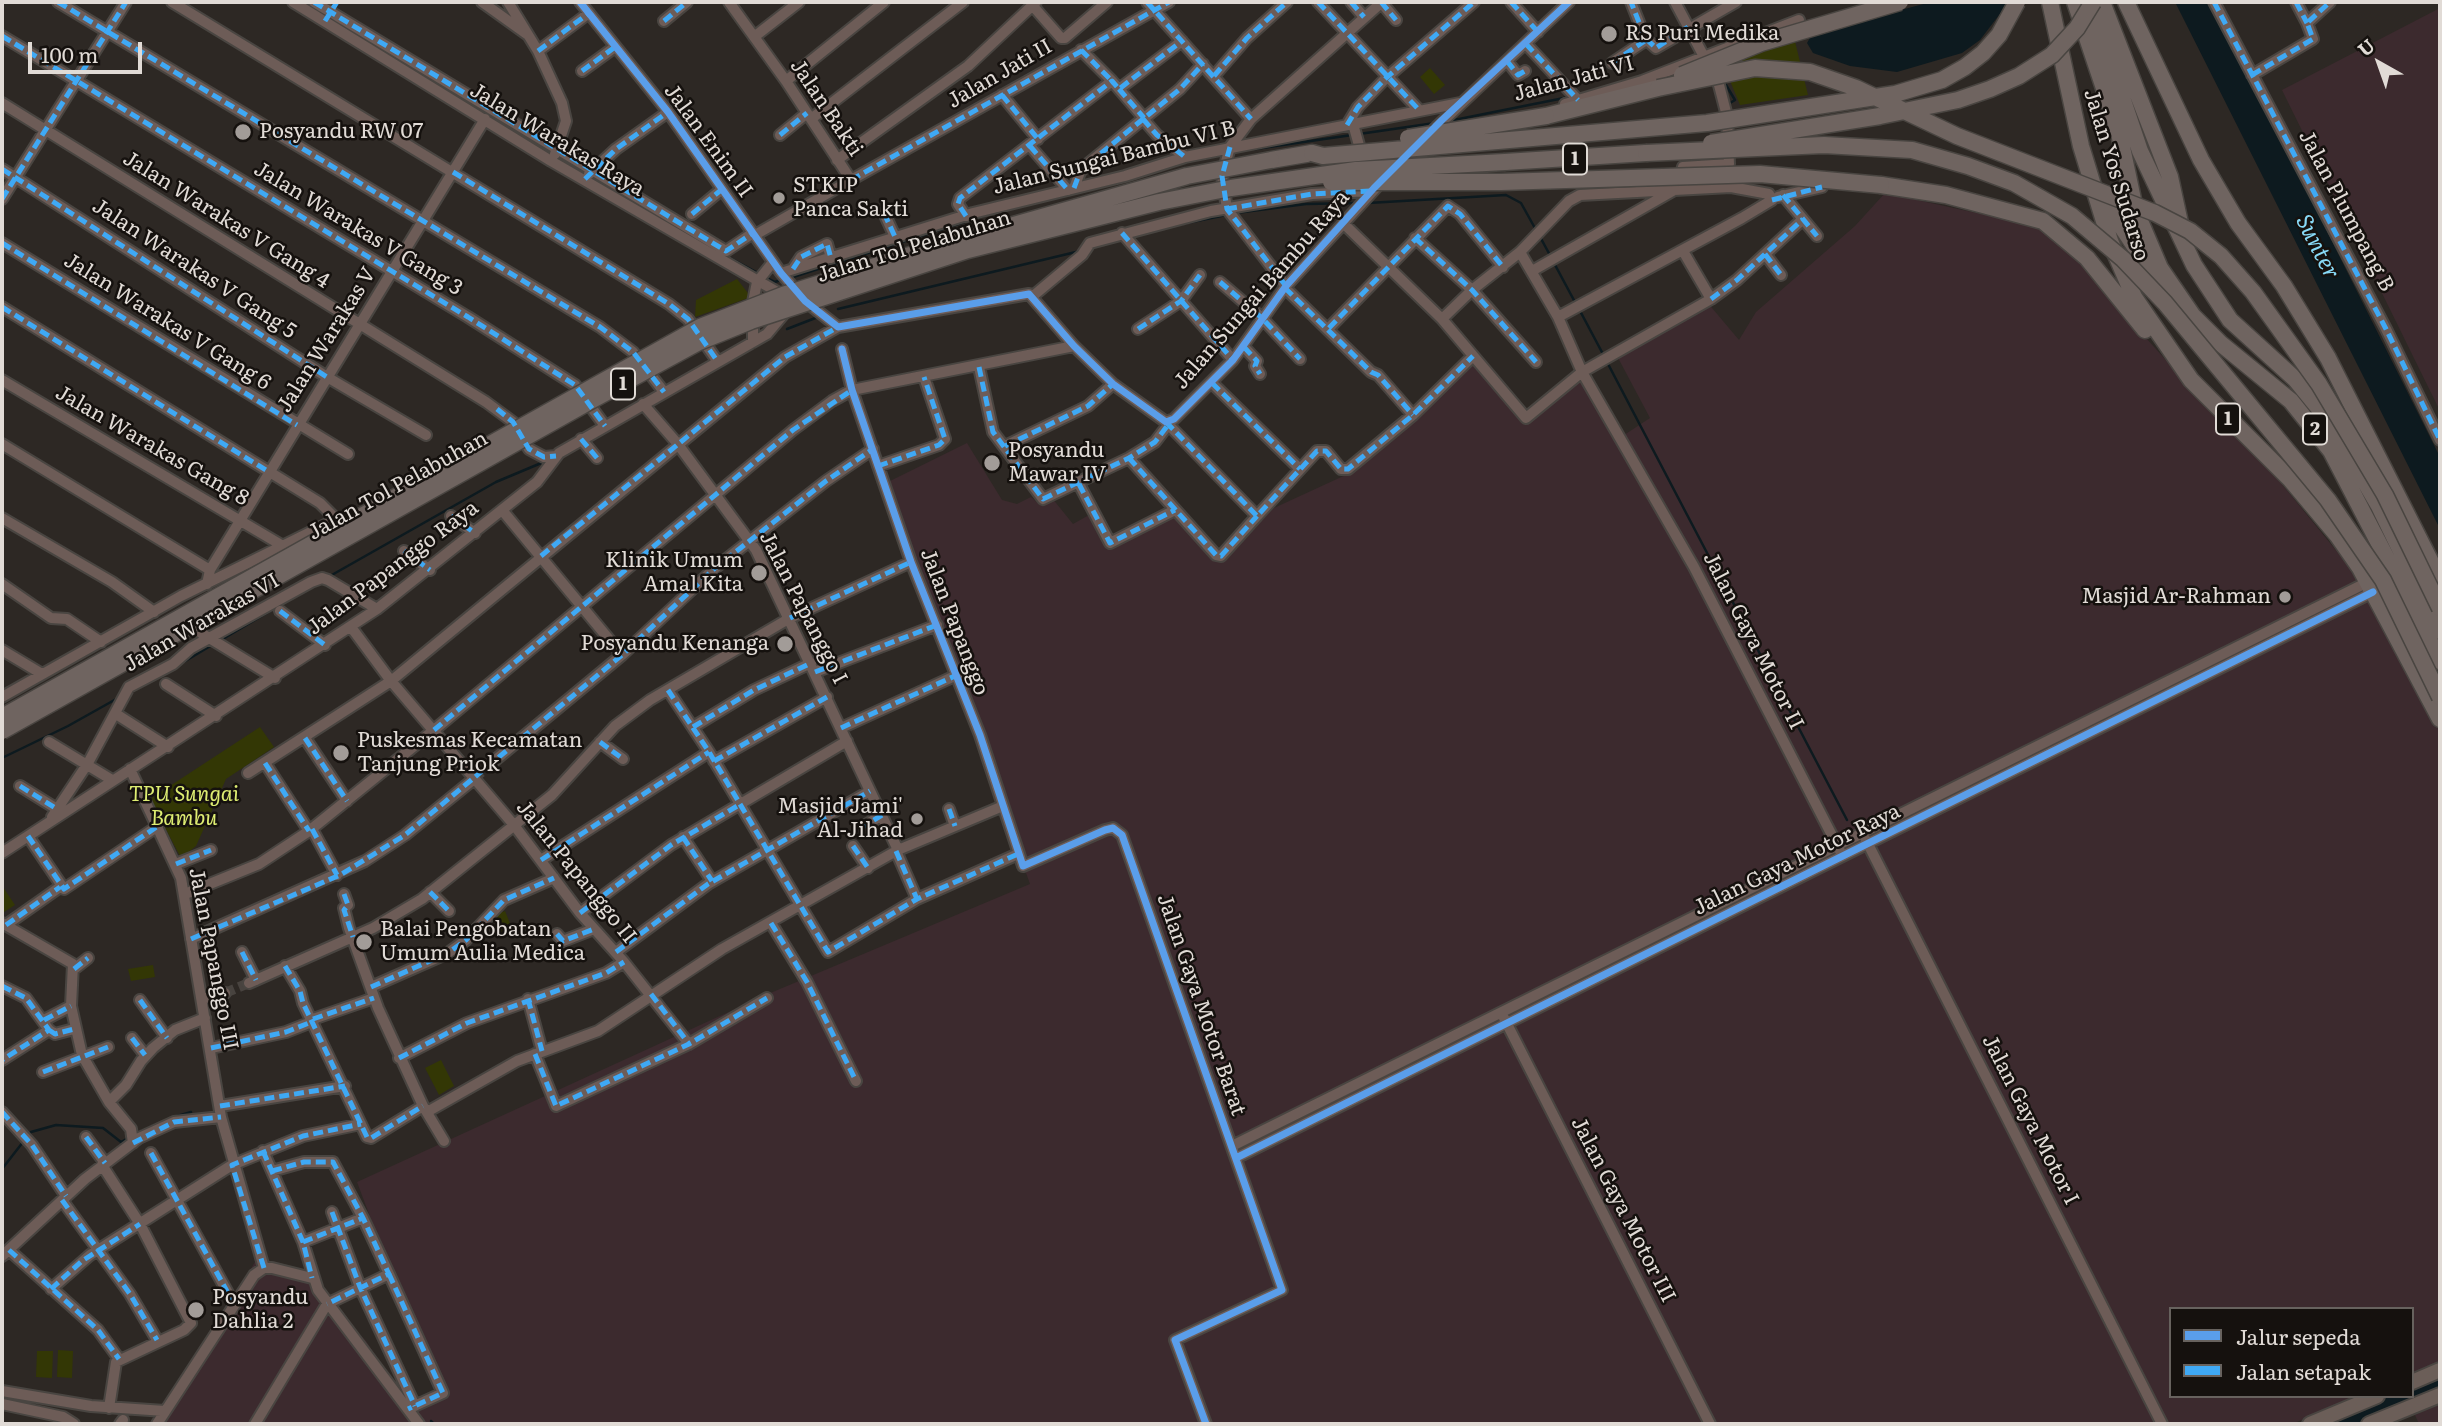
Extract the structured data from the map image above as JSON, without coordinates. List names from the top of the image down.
{
  "streets": {
    "highway": [
      "1",
      "Jalan Yos Sudarso",
      "Jalan Tol Pelabuhan",
      "2"
    ],
    "street": [
      "Jalan Jati II",
      "Jalan Jati VI",
      "Jalan Bakti",
      "Jalan Warakas Raya",
      "Jalan Enim II",
      "Jalan Sungai Bambu VI B",
      "Jalan Plumpang B",
      "Jalan Warakas V Gang 4",
      "Jalan Warakas V Gang 3",
      "Jalan Warakas V Gang 5",
      "Jalan Sungai Bambu Raya",
      "Jalan Warakas V Gang 6",
      "Jalan Warakas V",
      "Jalan Warakas Gang 8",
      "Jalan Papanggo Raya",
      "Jalan Papanggo I",
      "Jalan Papanggo",
      "Jalan Warakas VI",
      "Jalan Gaya Motor II",
      "Jalan Gaya Motor Raya",
      "Jalan Papanggo II",
      "Jalan Papanggo III",
      "Jalan Gaya Motor Barat",
      "Jalan Gaya Motor I",
      "Jalan Gaya Motor III"
    ]
  },
  "crossings": [
    ["Jalan Jati II", "Jalan Bakti"],
    ["Jalan Jati VI", "Jalan Sungai Bambu Raya"],
    ["Jalan Bakti", "Jalan Warakas Raya"],
    ["Jalan Bakti", "Jalan Enim II"],
    ["Jalan Warakas Raya", "Jalan Warakas V"],
    ["Jalan Warakas Raya", "Jalan Papanggo Raya"],
    ["Jalan Enim II", "Jalan Sungai Bambu VI B"],
    ["Jalan Sungai Bambu VI B", "Jalan Sungai Bambu Raya"],
    ["Jalan Yos Sudarso", "Jalan Gaya Motor Raya"],
    ["Jalan Warakas V Gang 4", "Jalan Warakas V"],
    ["Jalan Warakas V Gang 4", "Jalan Papanggo Raya"],
    ["Jalan Warakas V Gang 3", "Jalan Warakas V"],
    ["Jalan Warakas V Gang 3", "Jalan Papanggo Raya"],
    ["Jalan Warakas V Gang 5", "Jalan Warakas V"],
    ["Jalan Warakas V Gang 6", "Jalan Warakas V"],
    ["Jalan Warakas V", "Jalan Warakas Gang 8"],
    ["Jalan Papanggo Raya", "Jalan Papanggo I"],
    ["Jalan Papanggo Raya", "Jalan Warakas VI"],
    ["Jalan Papanggo Raya", "Jalan Papanggo II"],
    ["Jalan Papanggo Raya", "Jalan Papanggo III"],
    ["Jalan Papanggo", "Jalan Gaya Motor Barat"],
    ["Jalan Gaya Motor II", "Jalan Gaya Motor Raya"],
    ["Jalan Gaya Motor Raya", "Jalan Gaya Motor Barat"],
    ["Jalan Gaya Motor Raya", "Jalan Gaya Motor I"],
    ["Jalan Gaya Motor Raya", "Jalan Gaya Motor III"]
  ],
  "water": ["Sunter"],
  "parks": ["TPU Sungai Bambu"],
  "places": [
    "RS Puri Medika",
    "Posyandu RW 07",
    "STKIP Panca Sakti",
    "Posyandu Mawar IV",
    "Klinik Umum Amal Kita",
    "Masjid Ar-Rahman",
    "Posyandu Kenanga",
    "Puskesmas Kecamatan Tanjung Priok",
    "Masjid Jami' Al-Jihad",
    "Balai Pengobatan Umum Aulia Medica",
    "Posyandu Dahlia 2"
  ],
  "legend": ["Jalur sepeda", "Jalan setapak"],
  "scale_bar": "100 m",
  "north": "top left"
}
